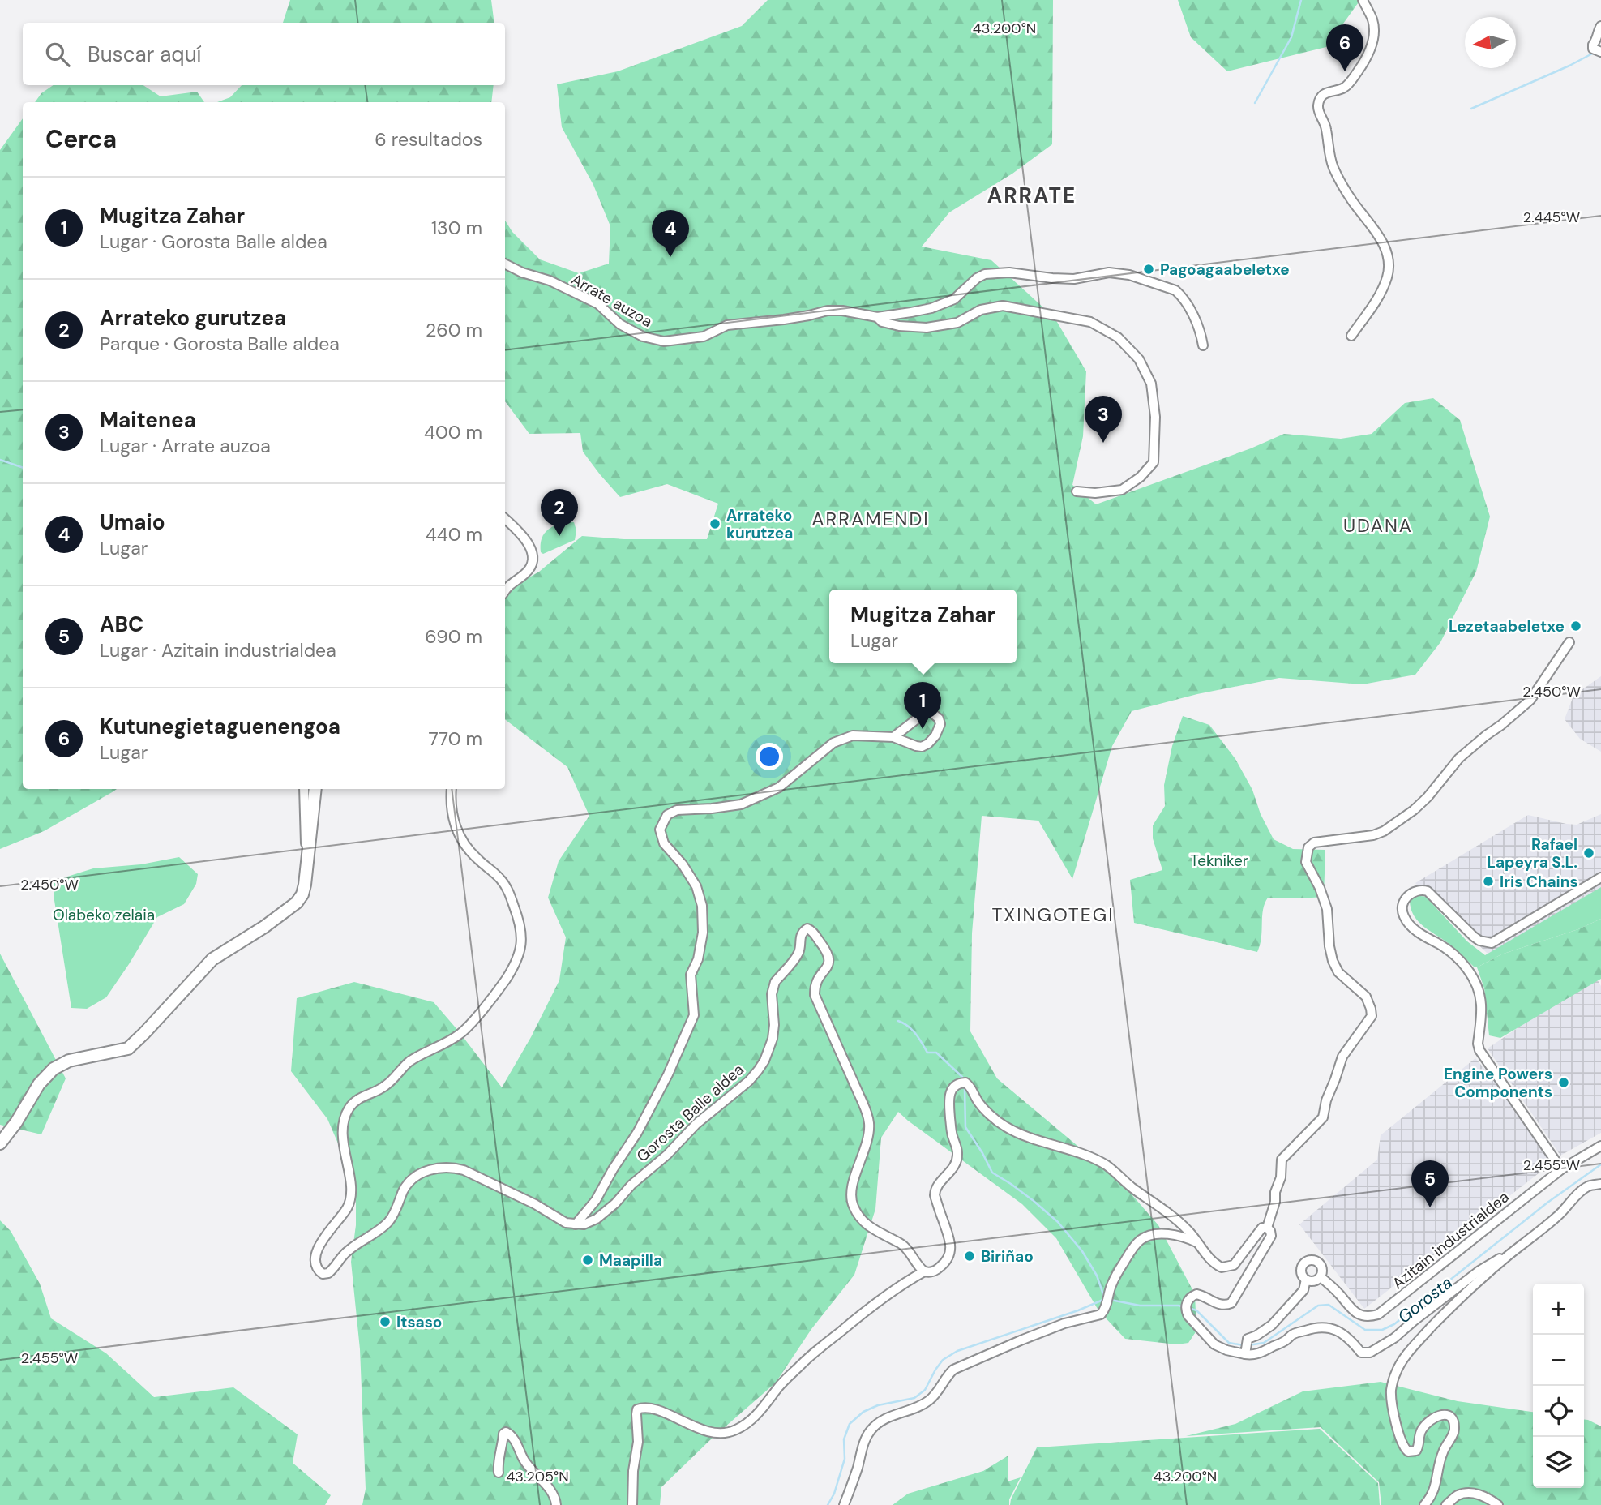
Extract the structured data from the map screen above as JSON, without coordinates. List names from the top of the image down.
{
  "streets": {
    "street": ["Arrate auzoa", "Gorosta Balle aldea", "Azitain industrialdea"]
  },
  "districts": [
    "ARRATE",
    "ARRAMENDI",
    "UDANA",
    "TXINGOTEGI"
  ],
  "water": ["Gorosta"],
  "parks": ["Tekniker", "Olabeko zelaia"],
  "places": [
    "Pagoagaabeletxe",
    "Arrateko kurutzea",
    "Lezetaabeletxe",
    "Rafael Lapeyra S.L.",
    "Iris Chains",
    "Engine Powers Components",
    "Biriñao",
    "Maapilla",
    "Itsaso"
  ],
  "north": "left",
  "page": {
    "search": "Buscar aquí",
    "pins": [
      "6",
      "4",
      "3",
      "2",
      "1",
      "5"
    ],
    "heading": ["Cerca", "6 resultados"],
    "list": [
      {
        "mark": "1",
        "name": "Mugitza Zahar",
        "note": "Lugar · Gorosta Balle aldea",
        "value": "130 m"
      },
      {
        "mark": "2",
        "name": "Arrateko gurutzea",
        "note": "Parque · Gorosta Balle aldea",
        "value": "260 m"
      },
      {
        "mark": "3",
        "name": "Maitenea",
        "note": "Lugar · Arrate auzoa",
        "value": "400 m"
      },
      {
        "mark": "4",
        "name": "Umaio",
        "note": "Lugar",
        "value": "440 m"
      },
      {
        "mark": "5",
        "name": "ABC",
        "note": "Lugar · Azitain industrialdea",
        "value": "690 m"
      },
      {
        "mark": "6",
        "name": "Kutunegietaguenengoa",
        "note": "Lugar",
        "value": "770 m"
      }
    ],
    "popup": ["Mugitza Zahar", "Lugar"],
    "map_buttons": ["+", "−"]
  },
  "coordinates": [
    "43.200°N",
    "2.445°W",
    "2.450°W",
    "2.455°W",
    "43.205°N"
  ]
}
